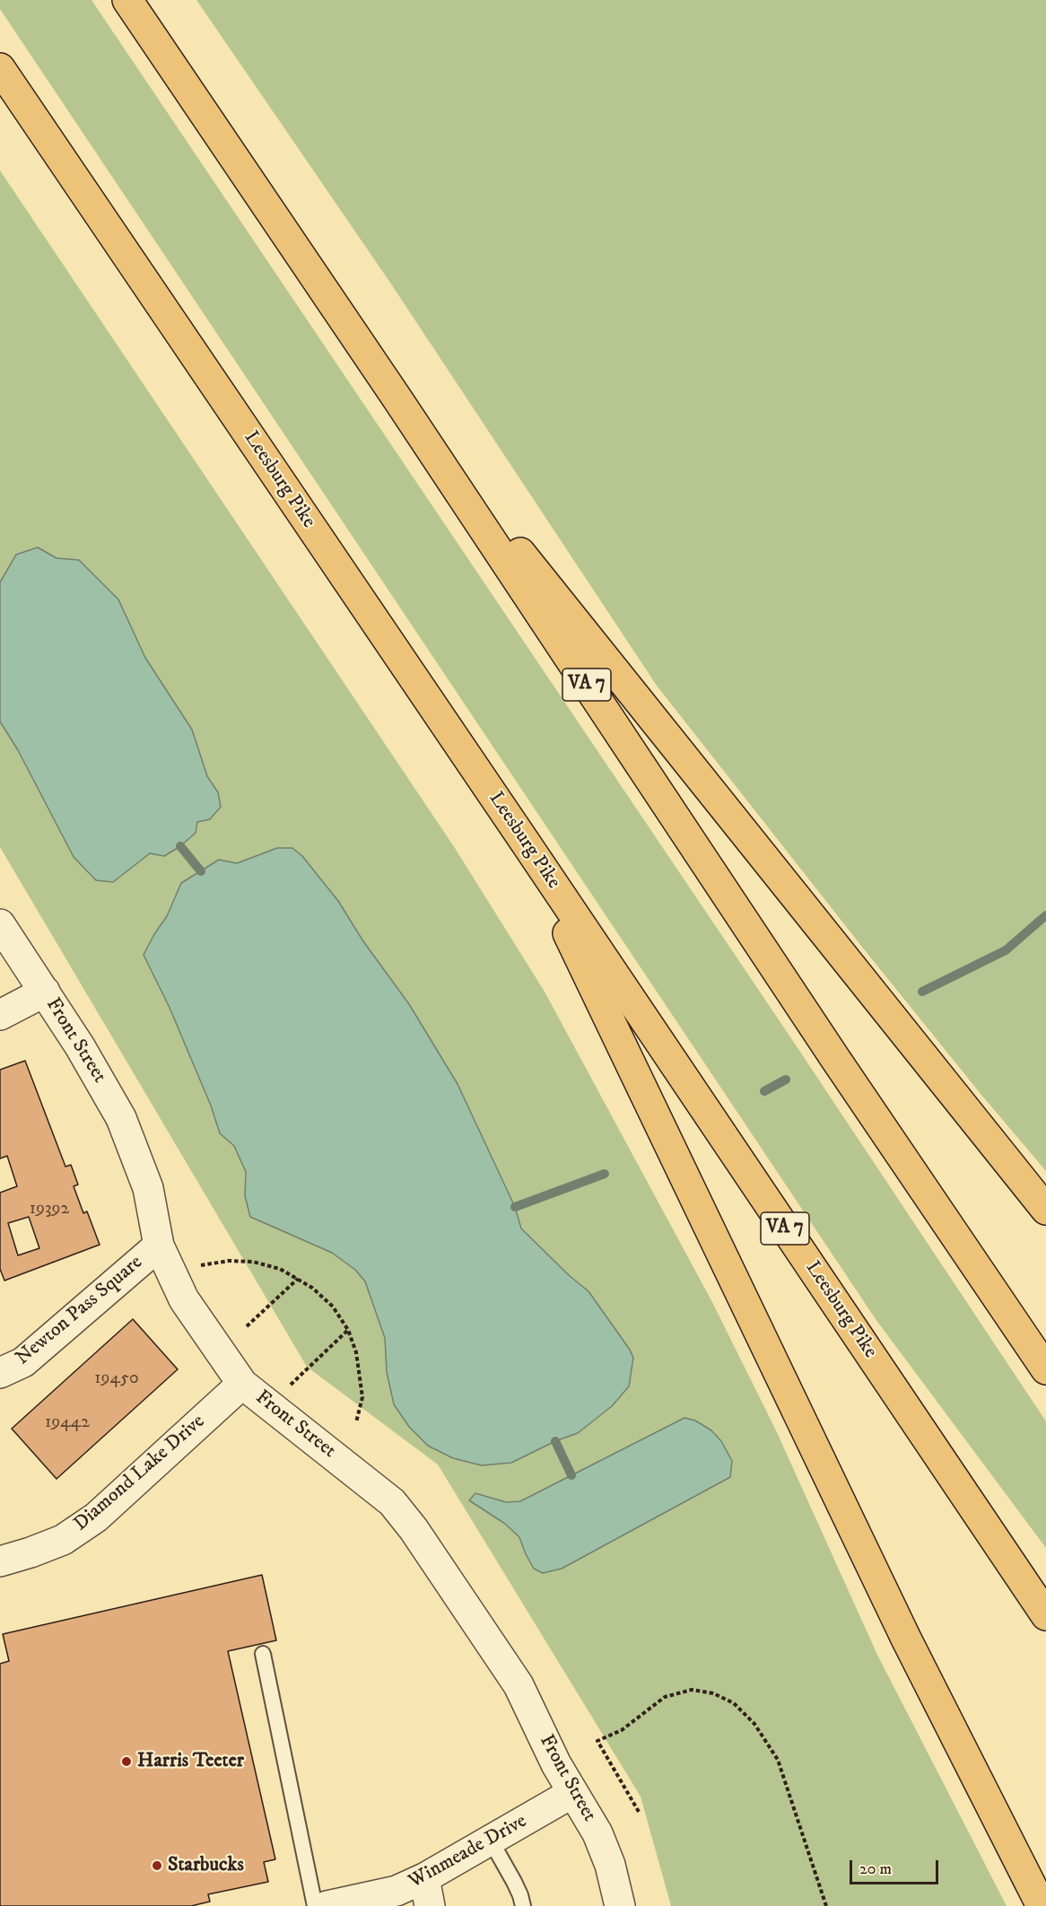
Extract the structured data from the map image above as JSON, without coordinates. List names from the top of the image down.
{
  "streets": {
    "highway": ["Leesburg Pike", "VA 7"],
    "street": [
      "Front Street",
      "Newton Pass Square",
      "Diamond Lake Drive",
      "Winmeade Drive"
    ]
  },
  "crossings": [
    ["Front Street", "Newton Pass Square"],
    ["Front Street", "Diamond Lake Drive"],
    ["Front Street", "Winmeade Drive"]
  ],
  "places": ["Harris Teeter", "Starbucks"],
  "house_numbers": ["19392", "19450", "19442"],
  "scale_bar": "20 m"
}
